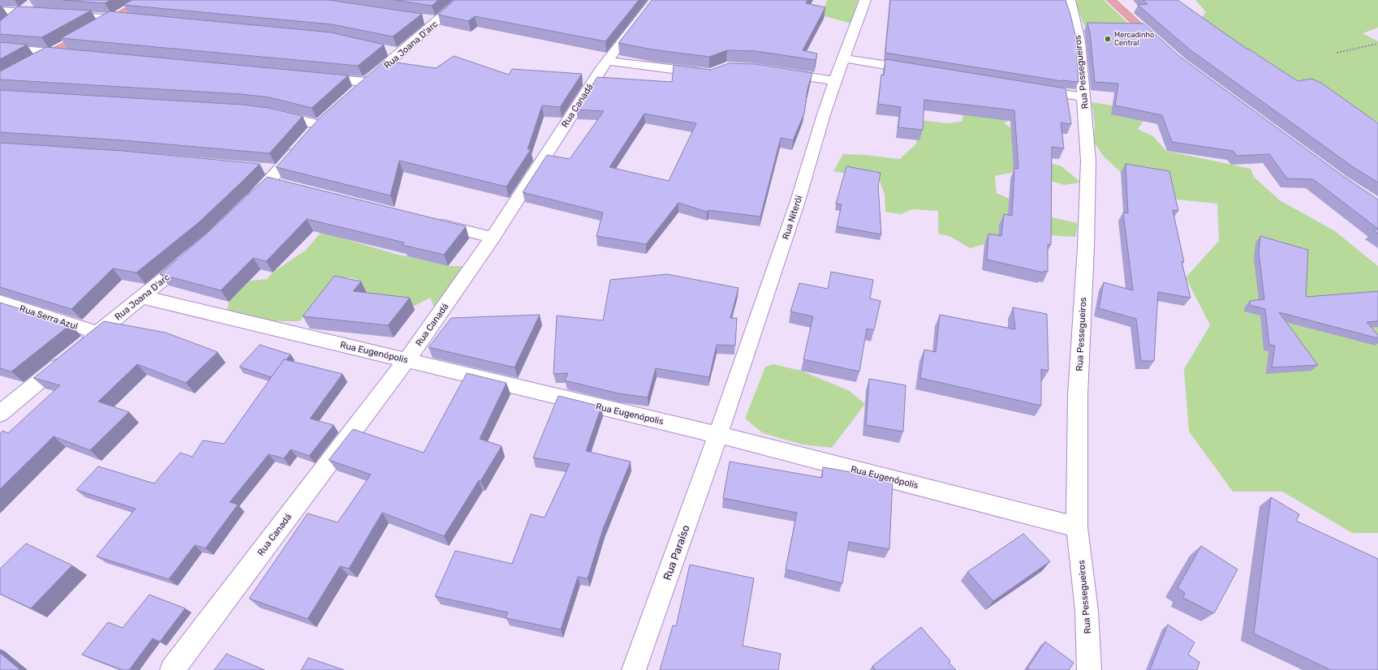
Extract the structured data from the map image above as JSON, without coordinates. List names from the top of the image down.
{
  "streets": {
    "street": [
      "Rua Joana D'arc",
      "Rua Pessegueiros",
      "Rua Canadá",
      "Rua Niterói",
      "Rua Serra Azul",
      "Rua Eugenópolis",
      "Rua Paraíso"
    ]
  },
  "crossings": [
    ["Rua Joana D'arc", "Rua Serra Azul"],
    ["Rua Joana D'arc", "Rua Eugenópolis"],
    ["Rua Pessegueiros", "Rua Eugenópolis"],
    ["Rua Canadá", "Rua Eugenópolis"],
    ["Rua Niterói", "Rua Eugenópolis"],
    ["Rua Niterói", "Rua Paraíso"],
    ["Rua Eugenópolis", "Rua Paraíso"]
  ],
  "places": ["Mercadinho Central"]
}
